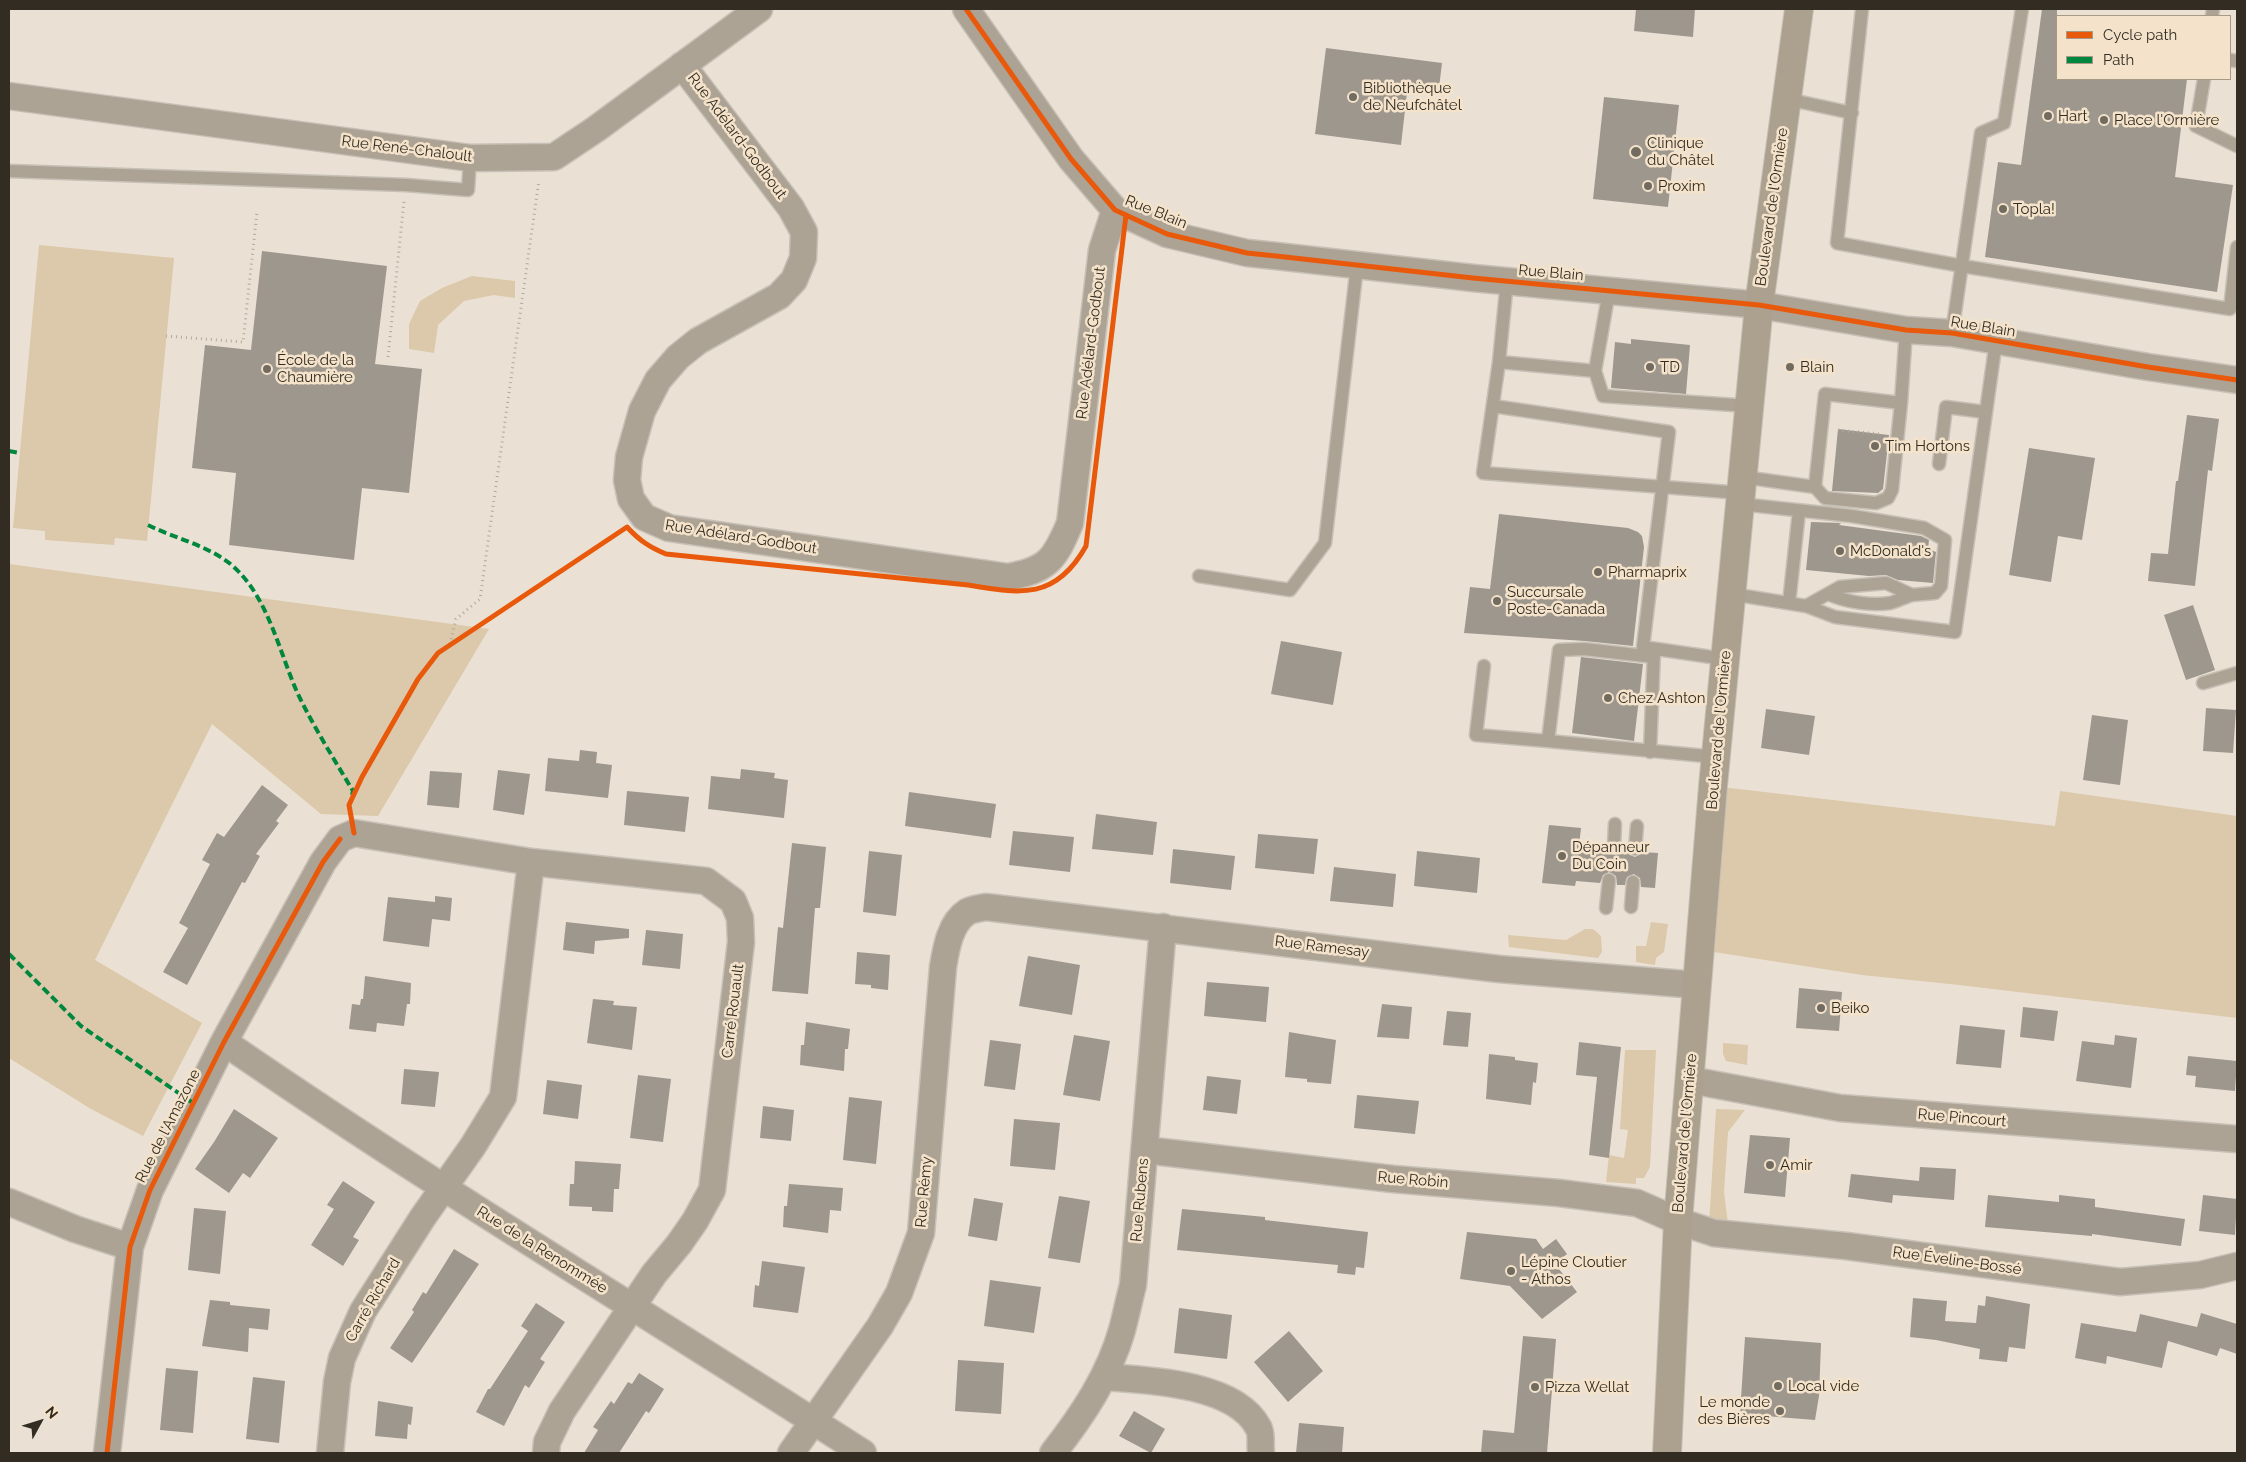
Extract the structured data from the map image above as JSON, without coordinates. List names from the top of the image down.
{
  "streets": {
    "main road": ["Boulevard de l'Ormière"],
    "street": [
      "Rue Adélard-Godbout",
      "Rue René-Chaloult",
      "Rue Blain",
      "Rue Ramesay",
      "Carré Rouault",
      "Rue Pincourt",
      "Rue de l'Amazone",
      "Rue Robin",
      "Rue Rémy",
      "Rue Rubens",
      "Rue de la Renommée",
      "Rue Éveline-Bossé",
      "Carré Richard"
    ]
  },
  "crossings": [
    ["Rue Adélard-Godbout", "Rue René-Chaloult"],
    ["Rue Adélard-Godbout", "Rue Blain"],
    ["Boulevard de l'Ormière", "Rue Blain"],
    ["Boulevard de l'Ormière", "Rue Ramesay"],
    ["Boulevard de l'Ormière", "Rue Pincourt"],
    ["Boulevard de l'Ormière", "Rue Robin"],
    ["Boulevard de l'Ormière", "Rue Éveline-Bossé"],
    ["Rue Ramesay", "Rue Rémy"],
    ["Rue Ramesay", "Rue Rubens"],
    ["Carré Rouault", "Rue de l'Amazone"],
    ["Carré Rouault", "Rue de la Renommée"],
    ["Rue de l'Amazone", "Rue de la Renommée"],
    ["Rue Robin", "Rue Rubens"],
    ["Rue Robin", "Rue Éveline-Bossé"],
    ["Rue Rémy", "Rue de la Renommée"],
    ["Rue de la Renommée", "Carré Richard"]
  ],
  "places": [
    "Bibliothèque de Neufchâtel",
    "Hart",
    "Place l'Ormière",
    "Clinique du Châtel",
    "Proxim",
    "Topla!",
    "TD",
    "Blain",
    "École de la Chaumière",
    "Tim Hortons",
    "McDonald's",
    "Pharmaprix",
    "Succursale Poste-Canada",
    "Chez Ashton",
    "Dépanneur Du Coin",
    "Beiko",
    "Amir",
    "Lépine Cloutier - Athos",
    "Local vide",
    "Pizza Wellat",
    "Le monde des Bières"
  ],
  "legend": ["Cycle path", "Path"],
  "north": "top right"
}
